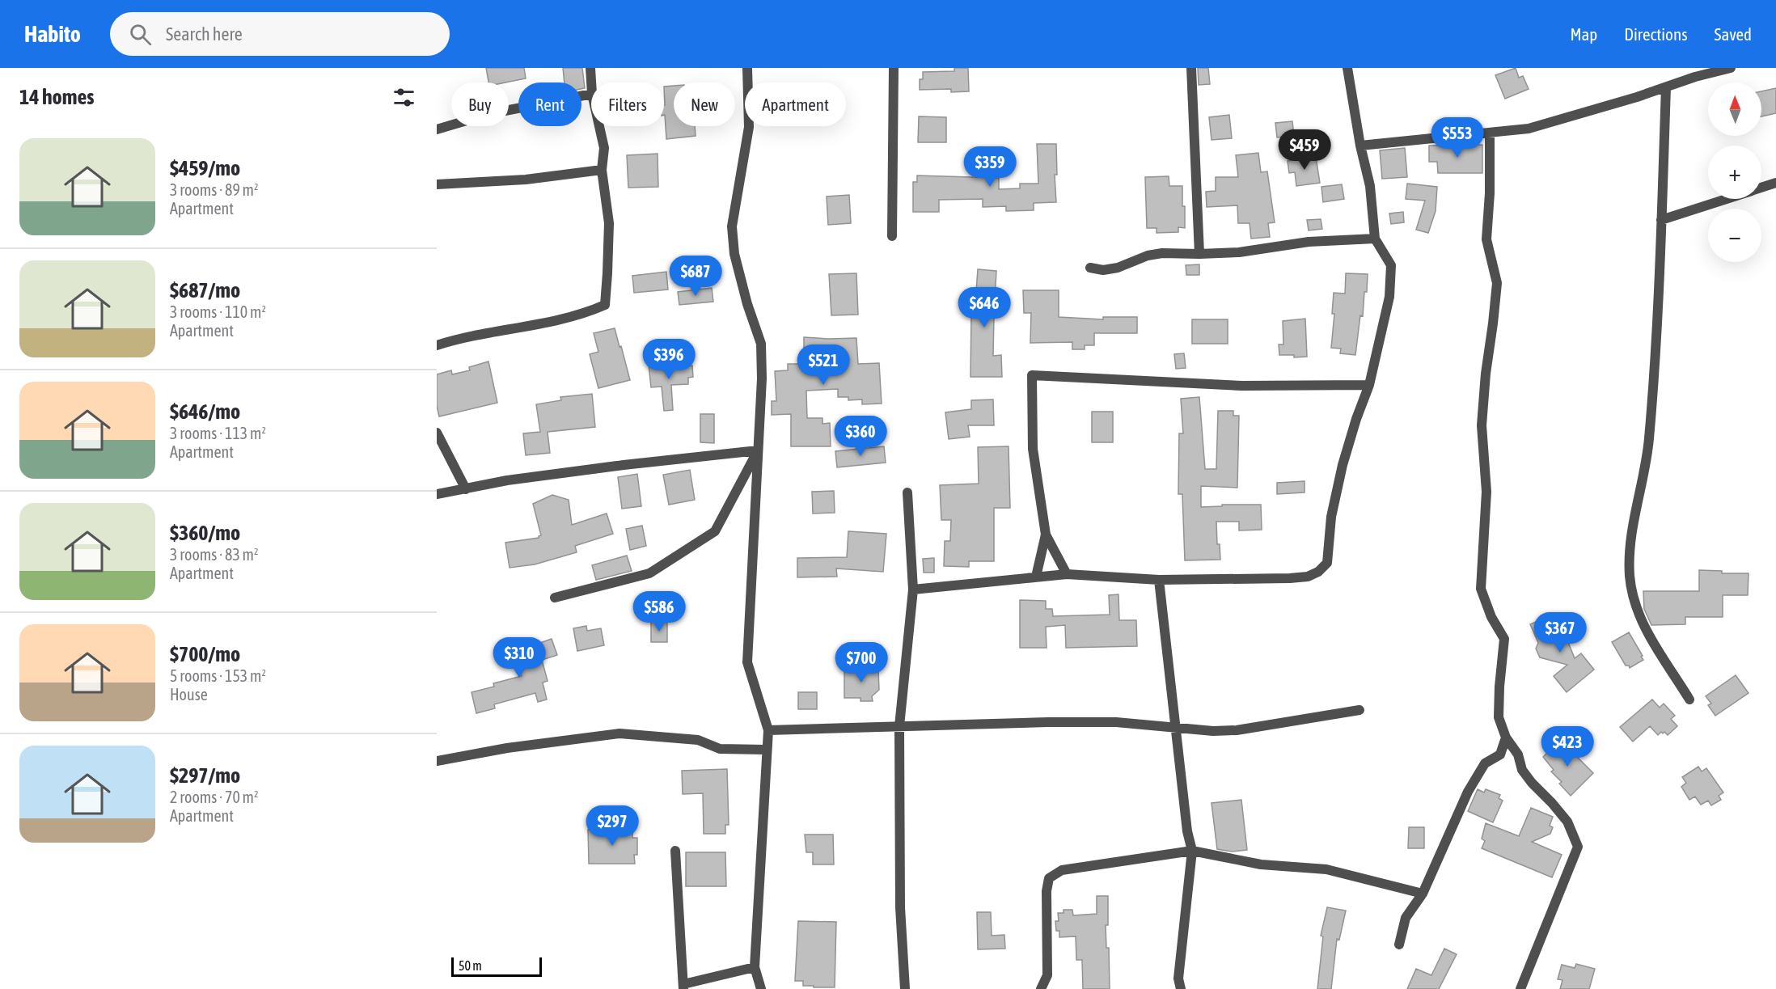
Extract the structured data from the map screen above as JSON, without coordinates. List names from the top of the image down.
{
  "scale_bar": "50 m",
  "north": "top",
  "page": {
    "header": "Habito",
    "search": "Search here",
    "nav": ["Map", "Directions", "Saved"],
    "heading": "14 homes",
    "map_buttons": ["+", "−"],
    "chip": [
      "Buy",
      "Rent",
      "Filters",
      "New",
      "Apartment"
    ],
    "price": [
      "$553",
      "$459",
      "$359",
      "$687",
      "$646",
      "$396",
      "$521",
      "$360",
      "$586",
      "$367",
      "$310",
      "$700",
      "$423",
      "$297"
    ],
    "list": [
      {
        "name": "$459/mo",
        "note": "3 rooms · 89 m² · Apartment"
      },
      {
        "name": "$687/mo",
        "note": "3 rooms · 110 m² · Apartment"
      },
      {
        "name": "$646/mo",
        "note": "3 rooms · 113 m² · Apartment"
      },
      {
        "name": "$360/mo",
        "note": "3 rooms · 83 m² · Apartment"
      },
      {
        "name": "$700/mo",
        "note": "5 rooms · 153 m² · House"
      },
      {
        "name": "$297/mo",
        "note": "2 rooms · 70 m² · Apartment"
      }
    ],
    "scale": "50 m"
  }
}
